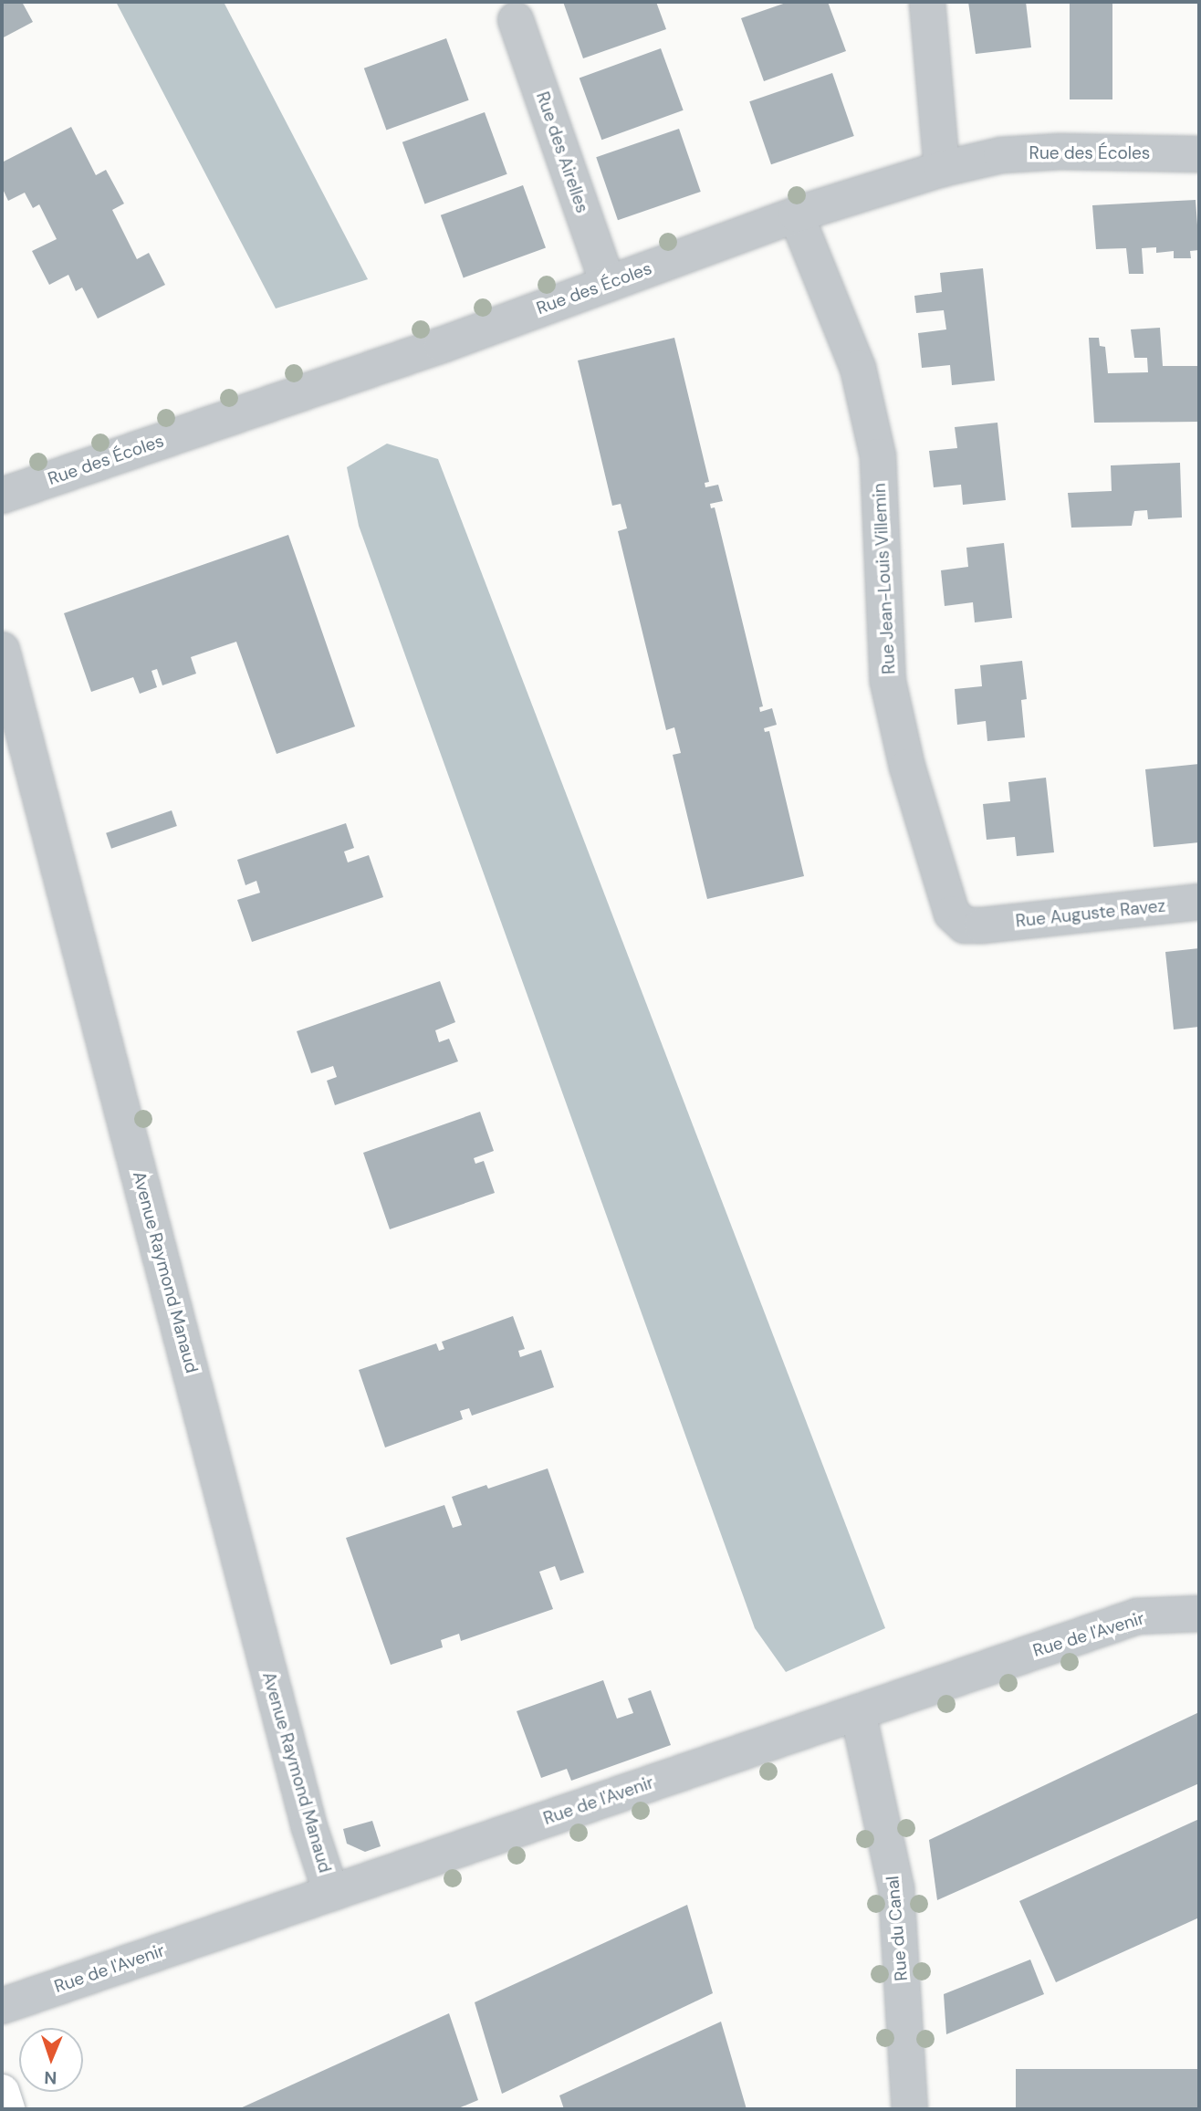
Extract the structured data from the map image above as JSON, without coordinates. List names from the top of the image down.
{
  "streets": {
    "street": [
      "Rue des Airelles",
      "Rue des Écoles",
      "Rue Jean-Louis Villemin",
      "Rue Auguste Ravez",
      "Avenue Raymond Manaud",
      "Rue de l'Avenir",
      "Rue du Canal"
    ]
  },
  "crossings": [
    ["Rue des Airelles", "Rue des Écoles"],
    ["Rue des Écoles", "Rue Jean-Louis Villemin"],
    ["Rue Jean-Louis Villemin", "Rue Auguste Ravez"],
    ["Avenue Raymond Manaud", "Rue de l'Avenir"],
    ["Rue de l'Avenir", "Rue du Canal"]
  ],
  "north": "bottom"
}
